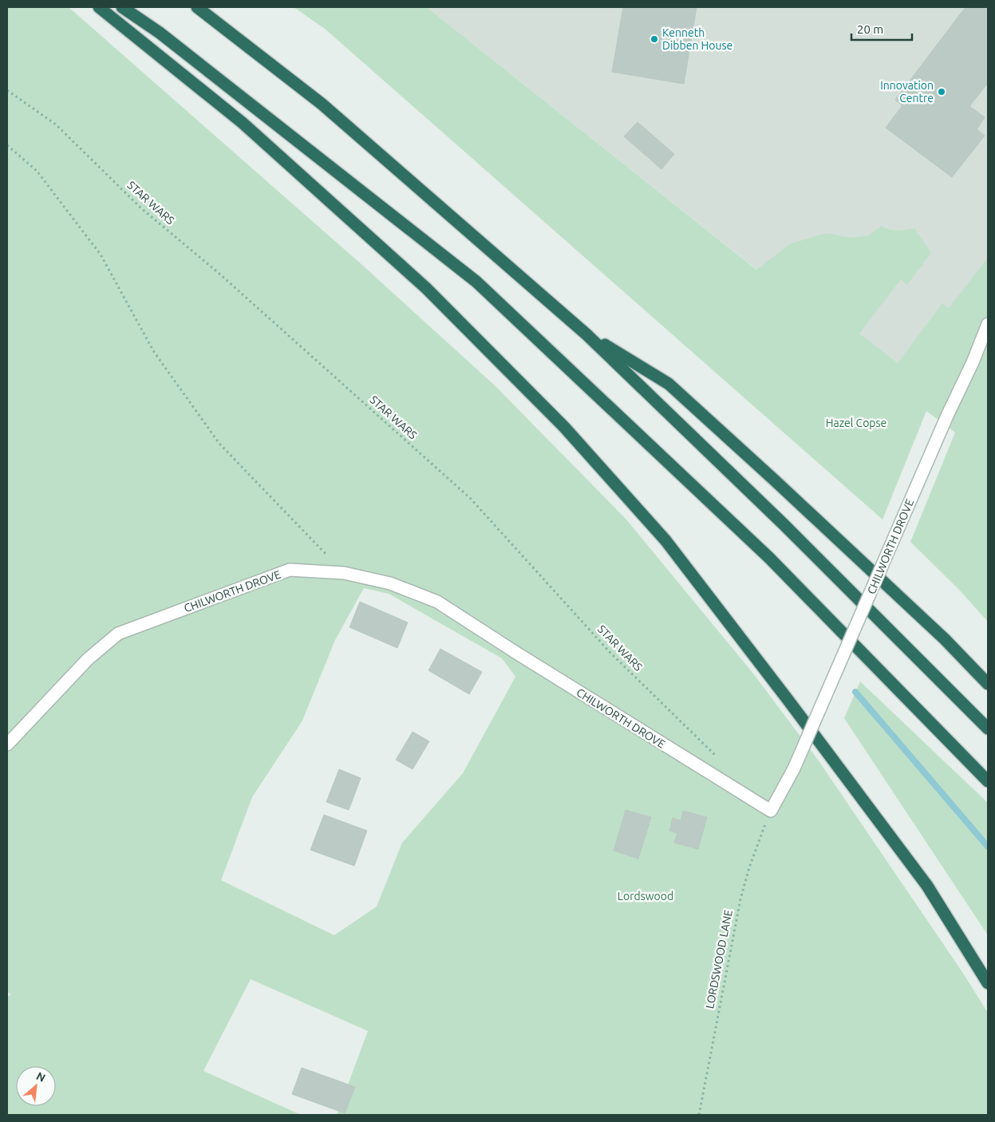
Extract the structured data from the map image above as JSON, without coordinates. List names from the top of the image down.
{
  "streets": {
    "street": ["CHILWORTH DROVE"],
    "path": ["STAR WARS", "LORDSWOOD LANE"]
  },
  "crossings": [
    ["CHILWORTH DROVE", "LORDSWOOD LANE"]
  ],
  "parks": ["Hazel Copse", "Lordswood"],
  "places": ["Kenneth Dibben House", "Innovation Centre"],
  "scale_bar": "20 m",
  "north": "top right"
}
